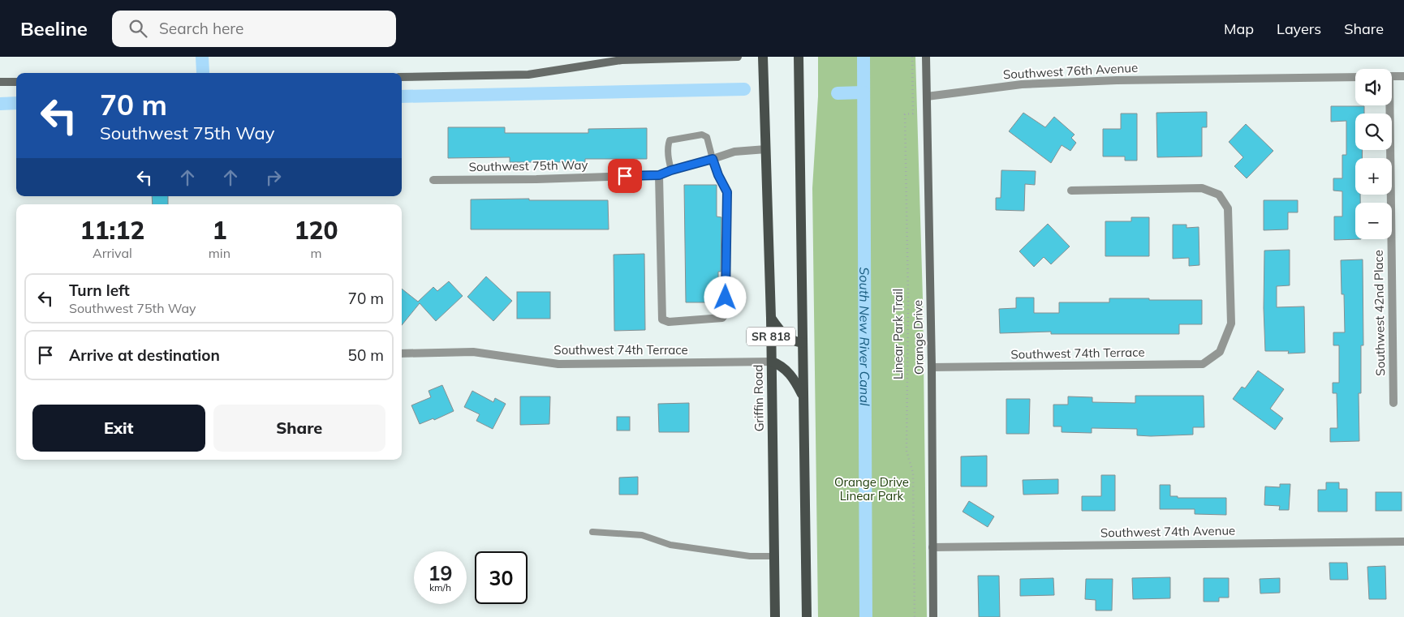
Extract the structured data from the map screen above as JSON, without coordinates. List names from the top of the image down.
{
  "streets": {
    "main road": ["SR 818", "Griffin Road"],
    "street": [
      "Southwest 76th Avenue",
      "Southwest 75th Way",
      "Southwest 42nd Place",
      "Orange Drive",
      "Southwest 74th Terrace",
      "Southwest 74th Avenue"
    ],
    "path": ["Linear Park Trail"]
  },
  "crossings": [
    ["Southwest 76th Avenue", "Orange Drive"],
    ["Southwest 75th Way", "Griffin Road"],
    ["Orange Drive", "Southwest 74th Terrace"],
    ["Orange Drive", "Southwest 74th Avenue"],
    ["Southwest 74th Terrace", "Griffin Road"]
  ],
  "water": ["South New River Canal"],
  "parks": ["Orange Drive Linear Park"],
  "page": {
    "header": "Beeline",
    "search": "Search here",
    "nav": ["Map", "Layers", "Share"],
    "map_buttons": ["+", "−"],
    "turn": ["70 m", "Southwest 75th Way"],
    "eta": [
      "11:12",
      "Arrival",
      "1",
      "min",
      "120",
      "m"
    ],
    "list": [
      {
        "name": "Turn left",
        "note": "Southwest 75th Way",
        "value": "70 m"
      },
      {
        "name": "Arrive at destination",
        "value": "50 m"
      }
    ],
    "buttons": ["Exit", "Share"],
    "speed": "19 km/h",
    "limit": "30"
  }
}
